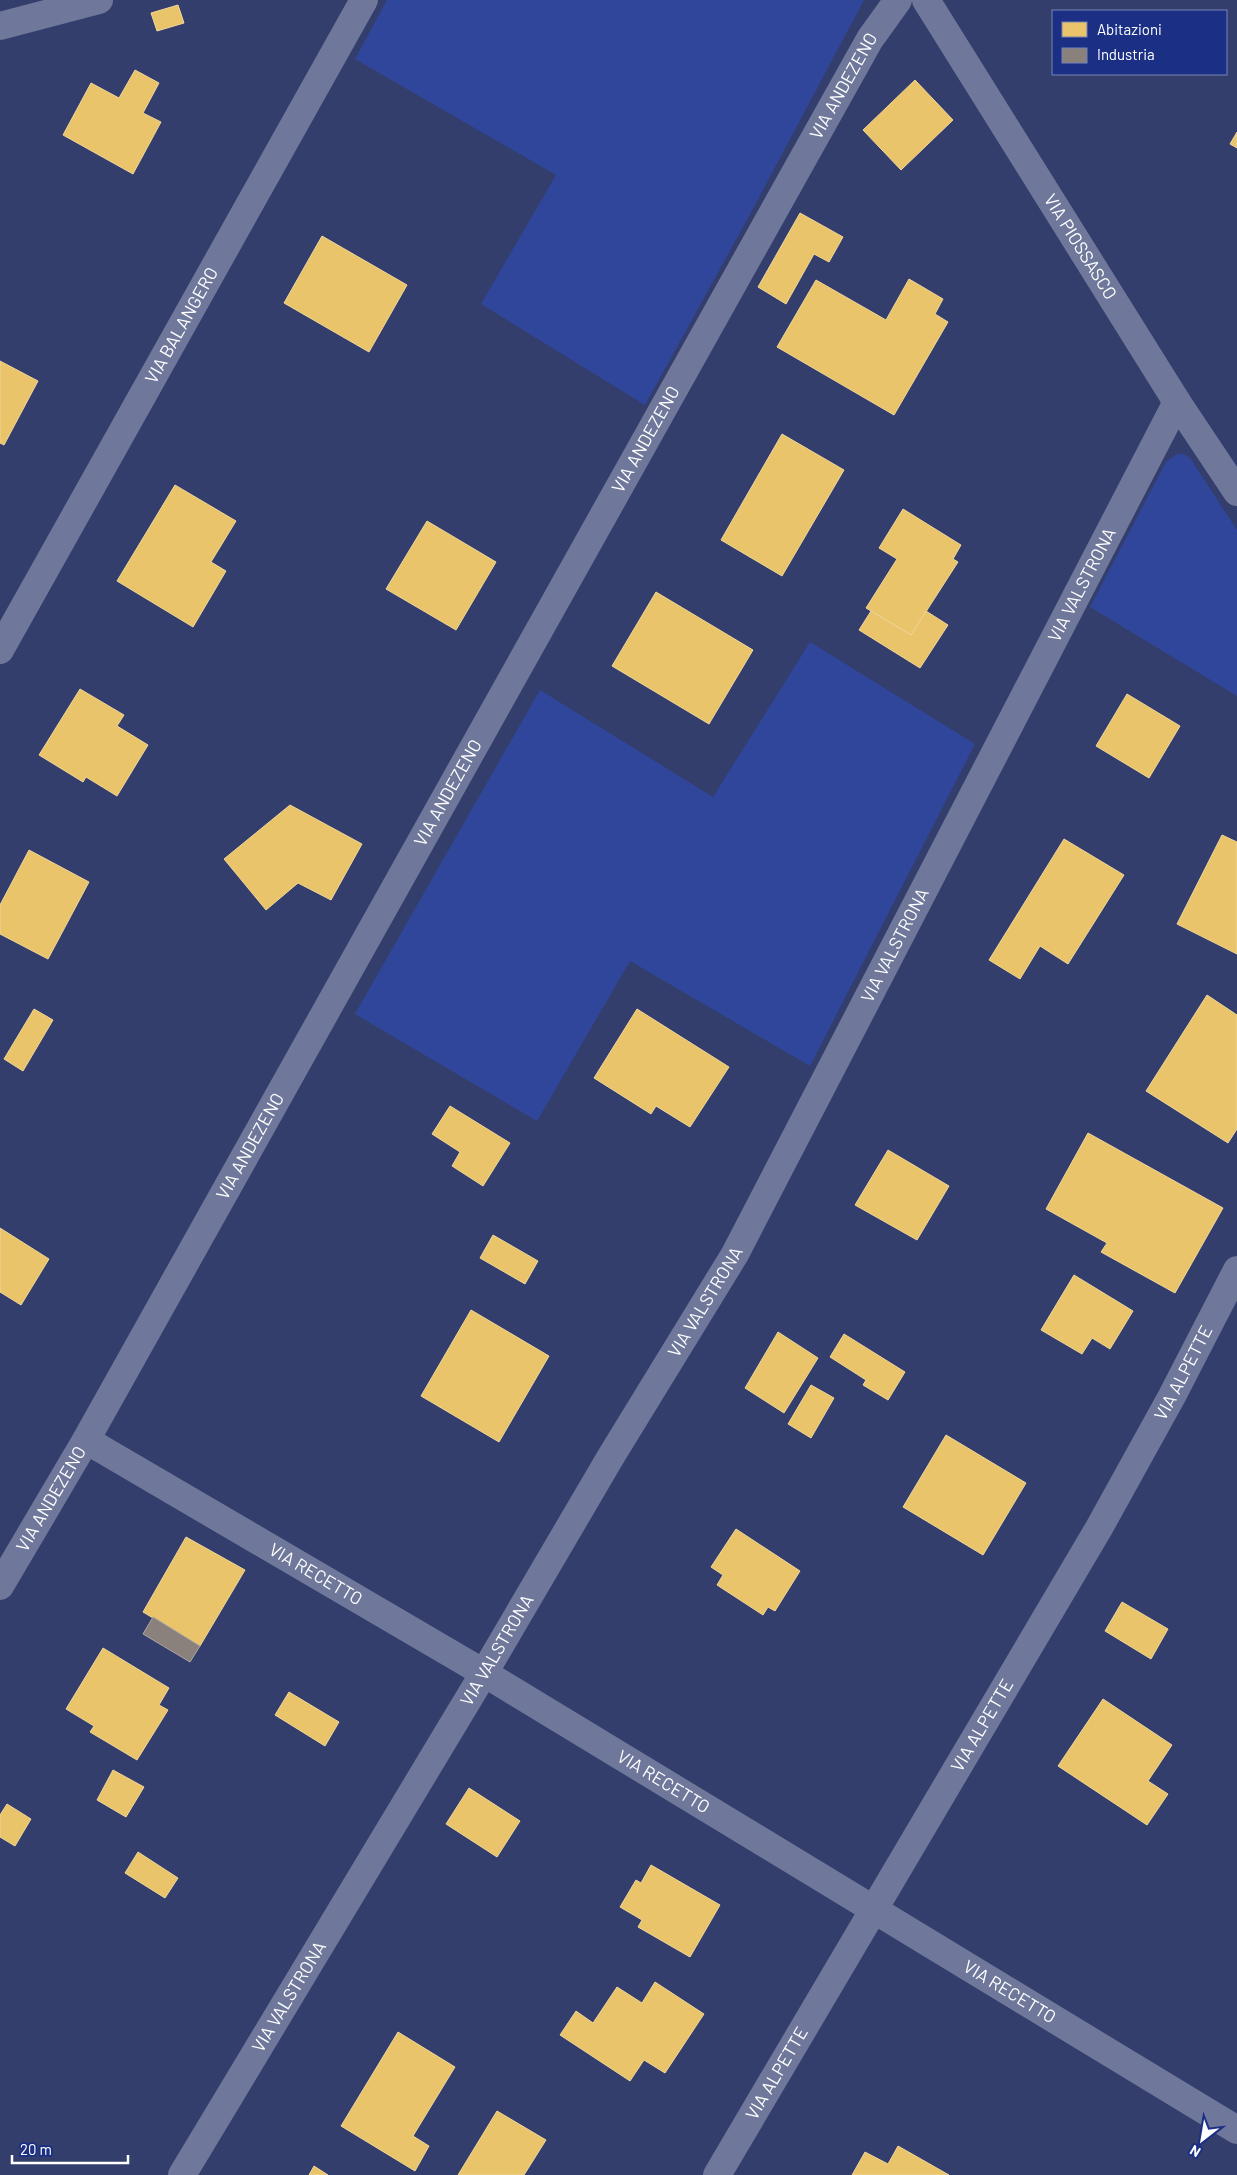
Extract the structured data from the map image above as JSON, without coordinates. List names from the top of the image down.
{
  "streets": {
    "street": [
      "VIA ANDEZENO",
      "VIA PIOSSASCO",
      "VIA BALANGERO",
      "VIA VALSTRONA",
      "VIA ALPETTE",
      "VIA RECETTO"
    ]
  },
  "crossings": [
    ["VIA ANDEZENO", "VIA RECETTO"],
    ["VIA PIOSSASCO", "VIA VALSTRONA"],
    ["VIA VALSTRONA", "VIA RECETTO"],
    ["VIA ALPETTE", "VIA RECETTO"]
  ],
  "legend": ["Abitazioni", "Industria"],
  "scale_bar": "20 m",
  "north": "bottom left"
}
